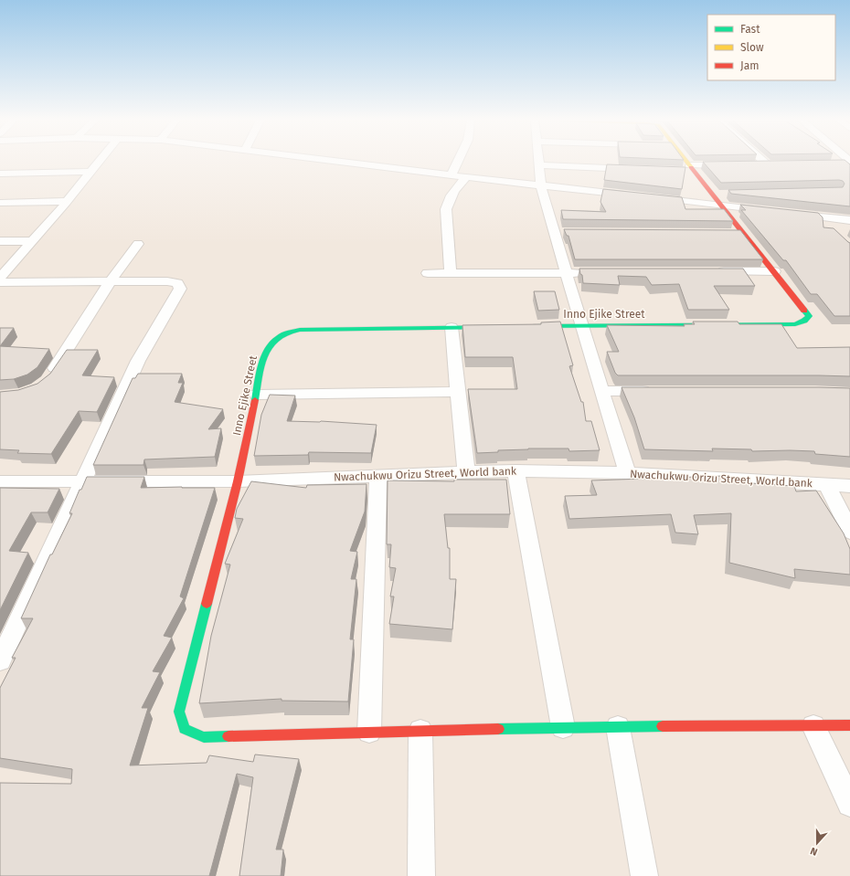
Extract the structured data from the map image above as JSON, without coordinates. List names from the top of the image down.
{
  "streets": {
    "street": ["Inno Ejike Street", "Nwachukwu Orizu Street, World bank"]
  },
  "crossings": [
    ["Inno Ejike Street", "Nwachukwu Orizu Street, World bank"]
  ],
  "legend": ["Fast", "Slow", "Jam"],
  "north": "bottom"
}
